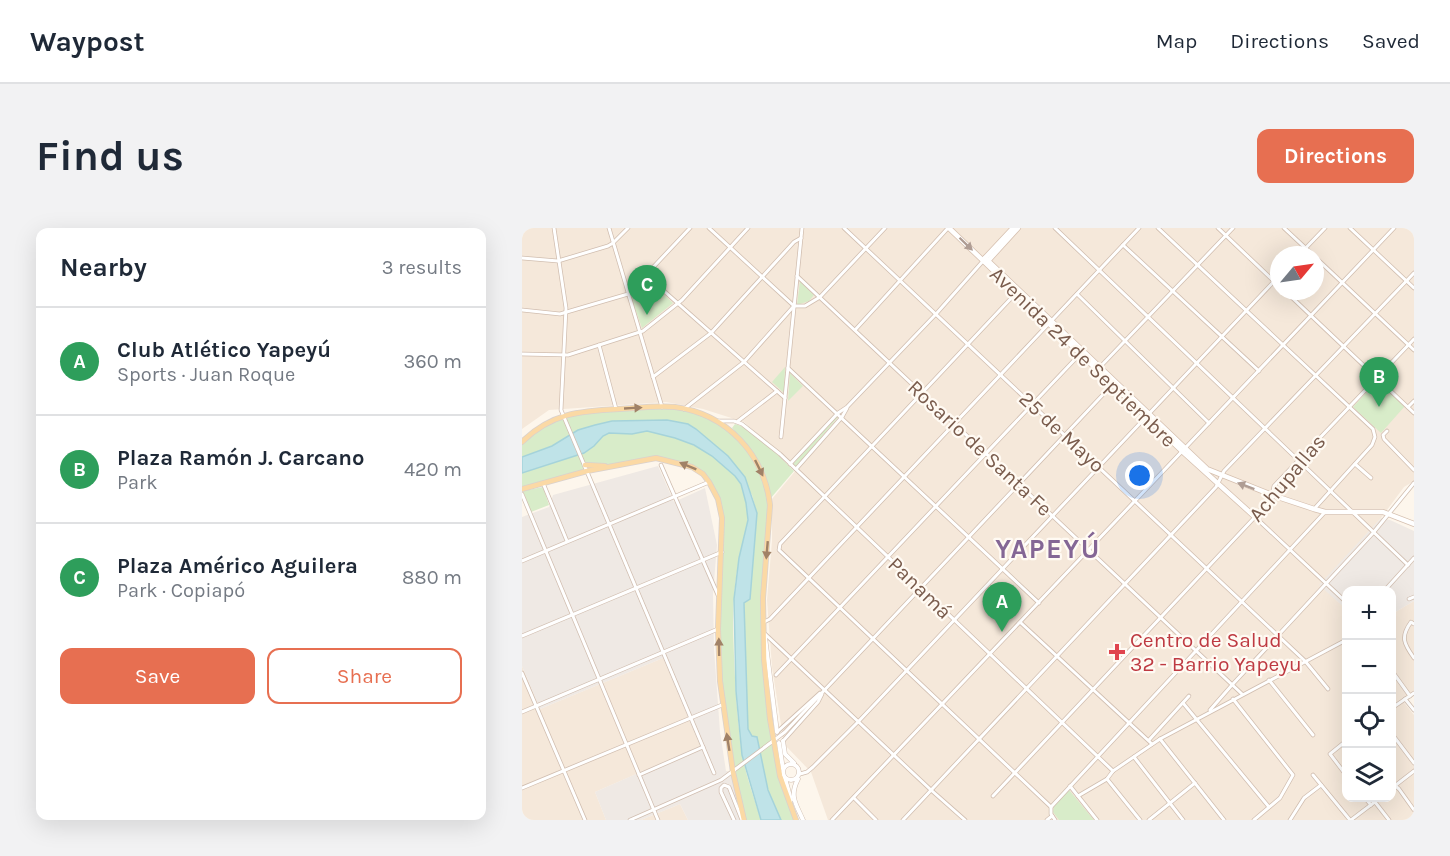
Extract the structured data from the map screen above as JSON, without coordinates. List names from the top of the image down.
{
  "streets": {
    "main road": ["Avenida 24 de Septiembre", "Achupallas"],
    "street": ["25 de Mayo", "Rosario de Santa Fe", "Panamá"]
  },
  "crossings": [
    ["Avenida 24 de Septiembre", "Achupallas"],
    ["25 de Mayo", "Achupallas"],
    ["Rosario de Santa Fe", "Achupallas"],
    ["Achupallas", "Panamá"]
  ],
  "districts": ["YAPEYÚ"],
  "places": {
    "health": ["Centro de Salud 32 - Barrio Yapeyu"]
  },
  "north": "top right",
  "page": {
    "header": "Waypost",
    "nav": ["Map", "Directions", "Saved"],
    "buttons": [
      "Directions",
      ["Save", "Share"]
    ],
    "title": "Find us",
    "heading": ["Nearby", "3 results"],
    "pins": ["C", "B", "A"],
    "list": [
      {
        "mark": "A",
        "name": "Club Atlético Yapeyú",
        "note": "Sports · Juan Roque",
        "value": "360 m"
      },
      {
        "mark": "B",
        "name": "Plaza Ramón J. Carcano",
        "note": "Park",
        "value": "420 m"
      },
      {
        "mark": "C",
        "name": "Plaza Américo Aguilera",
        "note": "Park · Copiapó",
        "value": "880 m"
      }
    ],
    "map_buttons": ["+", "−"]
  }
}
